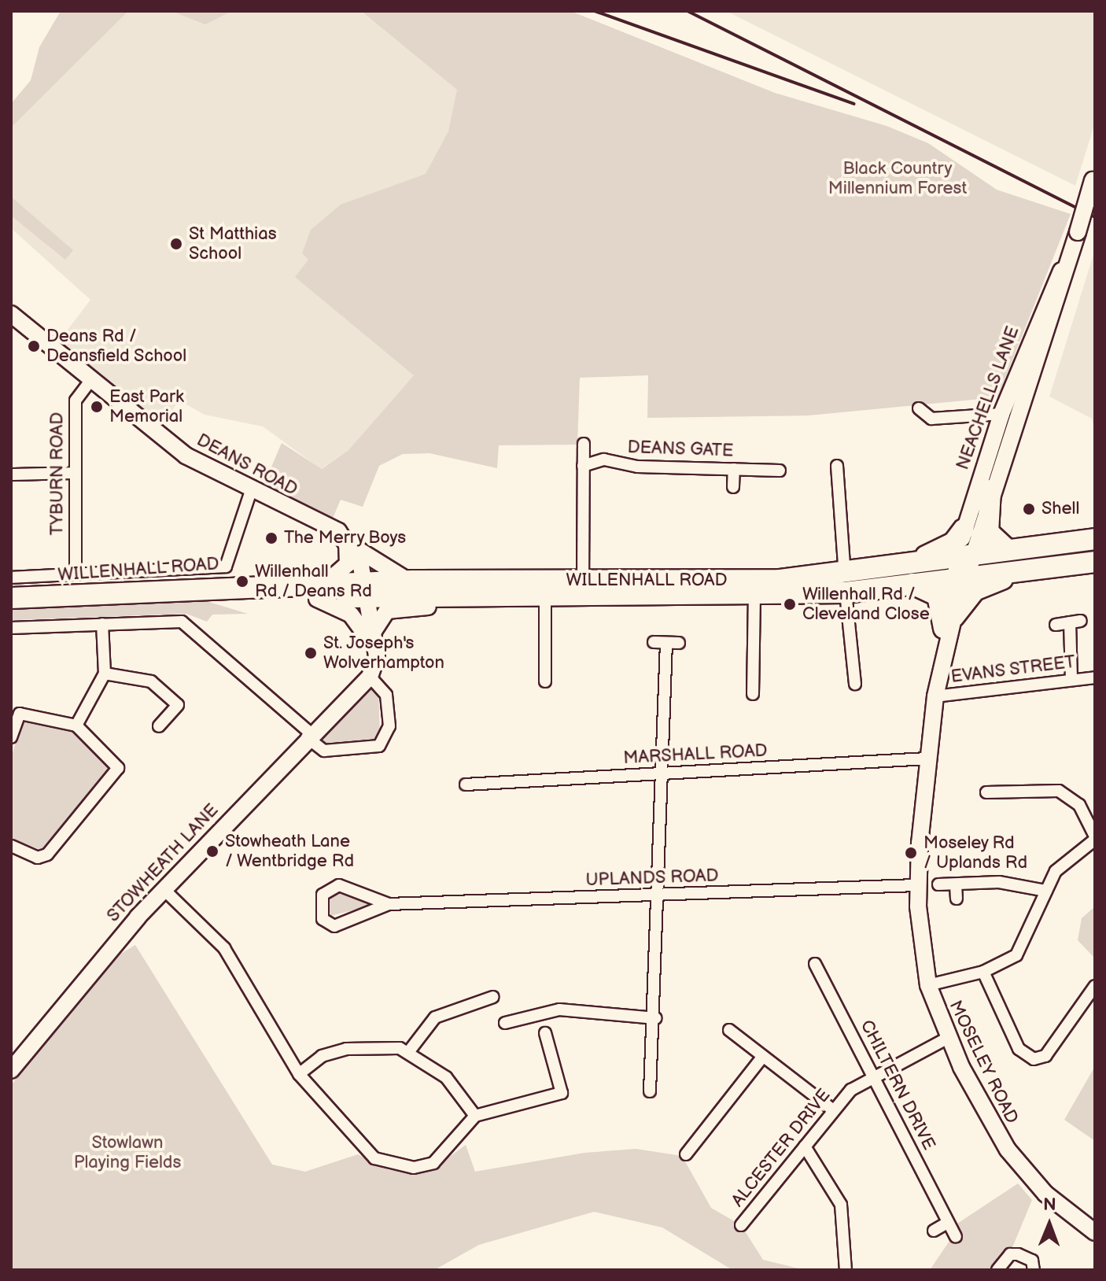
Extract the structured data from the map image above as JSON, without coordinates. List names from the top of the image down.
{
  "streets": {
    "highway": ["WILLENHALL ROAD"],
    "street": [
      "NEACHELLS LANE",
      "DEANS GATE",
      "DEANS ROAD",
      "TYBURN ROAD",
      "EVANS STREET",
      "MARSHALL ROAD",
      "STOWHEATH LANE",
      "UPLANDS ROAD",
      "MOSELEY ROAD",
      "CHILTERN DRIVE",
      "ALCESTER DRIVE"
    ]
  },
  "crossings": [
    ["NEACHELLS LANE", "WILLENHALL ROAD"],
    ["NEACHELLS LANE", "MOSELEY ROAD"],
    ["DEANS ROAD", "TYBURN ROAD"],
    ["DEANS ROAD", "WILLENHALL ROAD"],
    ["TYBURN ROAD", "WILLENHALL ROAD"],
    ["WILLENHALL ROAD", "STOWHEATH LANE"],
    ["WILLENHALL ROAD", "MOSELEY ROAD"],
    ["EVANS STREET", "MOSELEY ROAD"],
    ["MARSHALL ROAD", "MOSELEY ROAD"],
    ["UPLANDS ROAD", "MOSELEY ROAD"],
    ["MOSELEY ROAD", "ALCESTER DRIVE"],
    ["CHILTERN DRIVE", "ALCESTER DRIVE"]
  ],
  "parks": ["Black Country Millennium Forest", "Stowlawn Playing Fields"],
  "places": [
    "St Matthias School",
    "Deans Rd / Deansfield School",
    "East Park Memorial",
    "Shell",
    "The Merry Boys",
    "Willenhall Rd / Deans Rd",
    "Willenhall Rd / Cleveland Close",
    "St. Joseph's Wolverhampton",
    "Stowheath Lane / Wentbridge Rd",
    "Moseley Rd / Uplands Rd"
  ],
  "north": "top"
}
